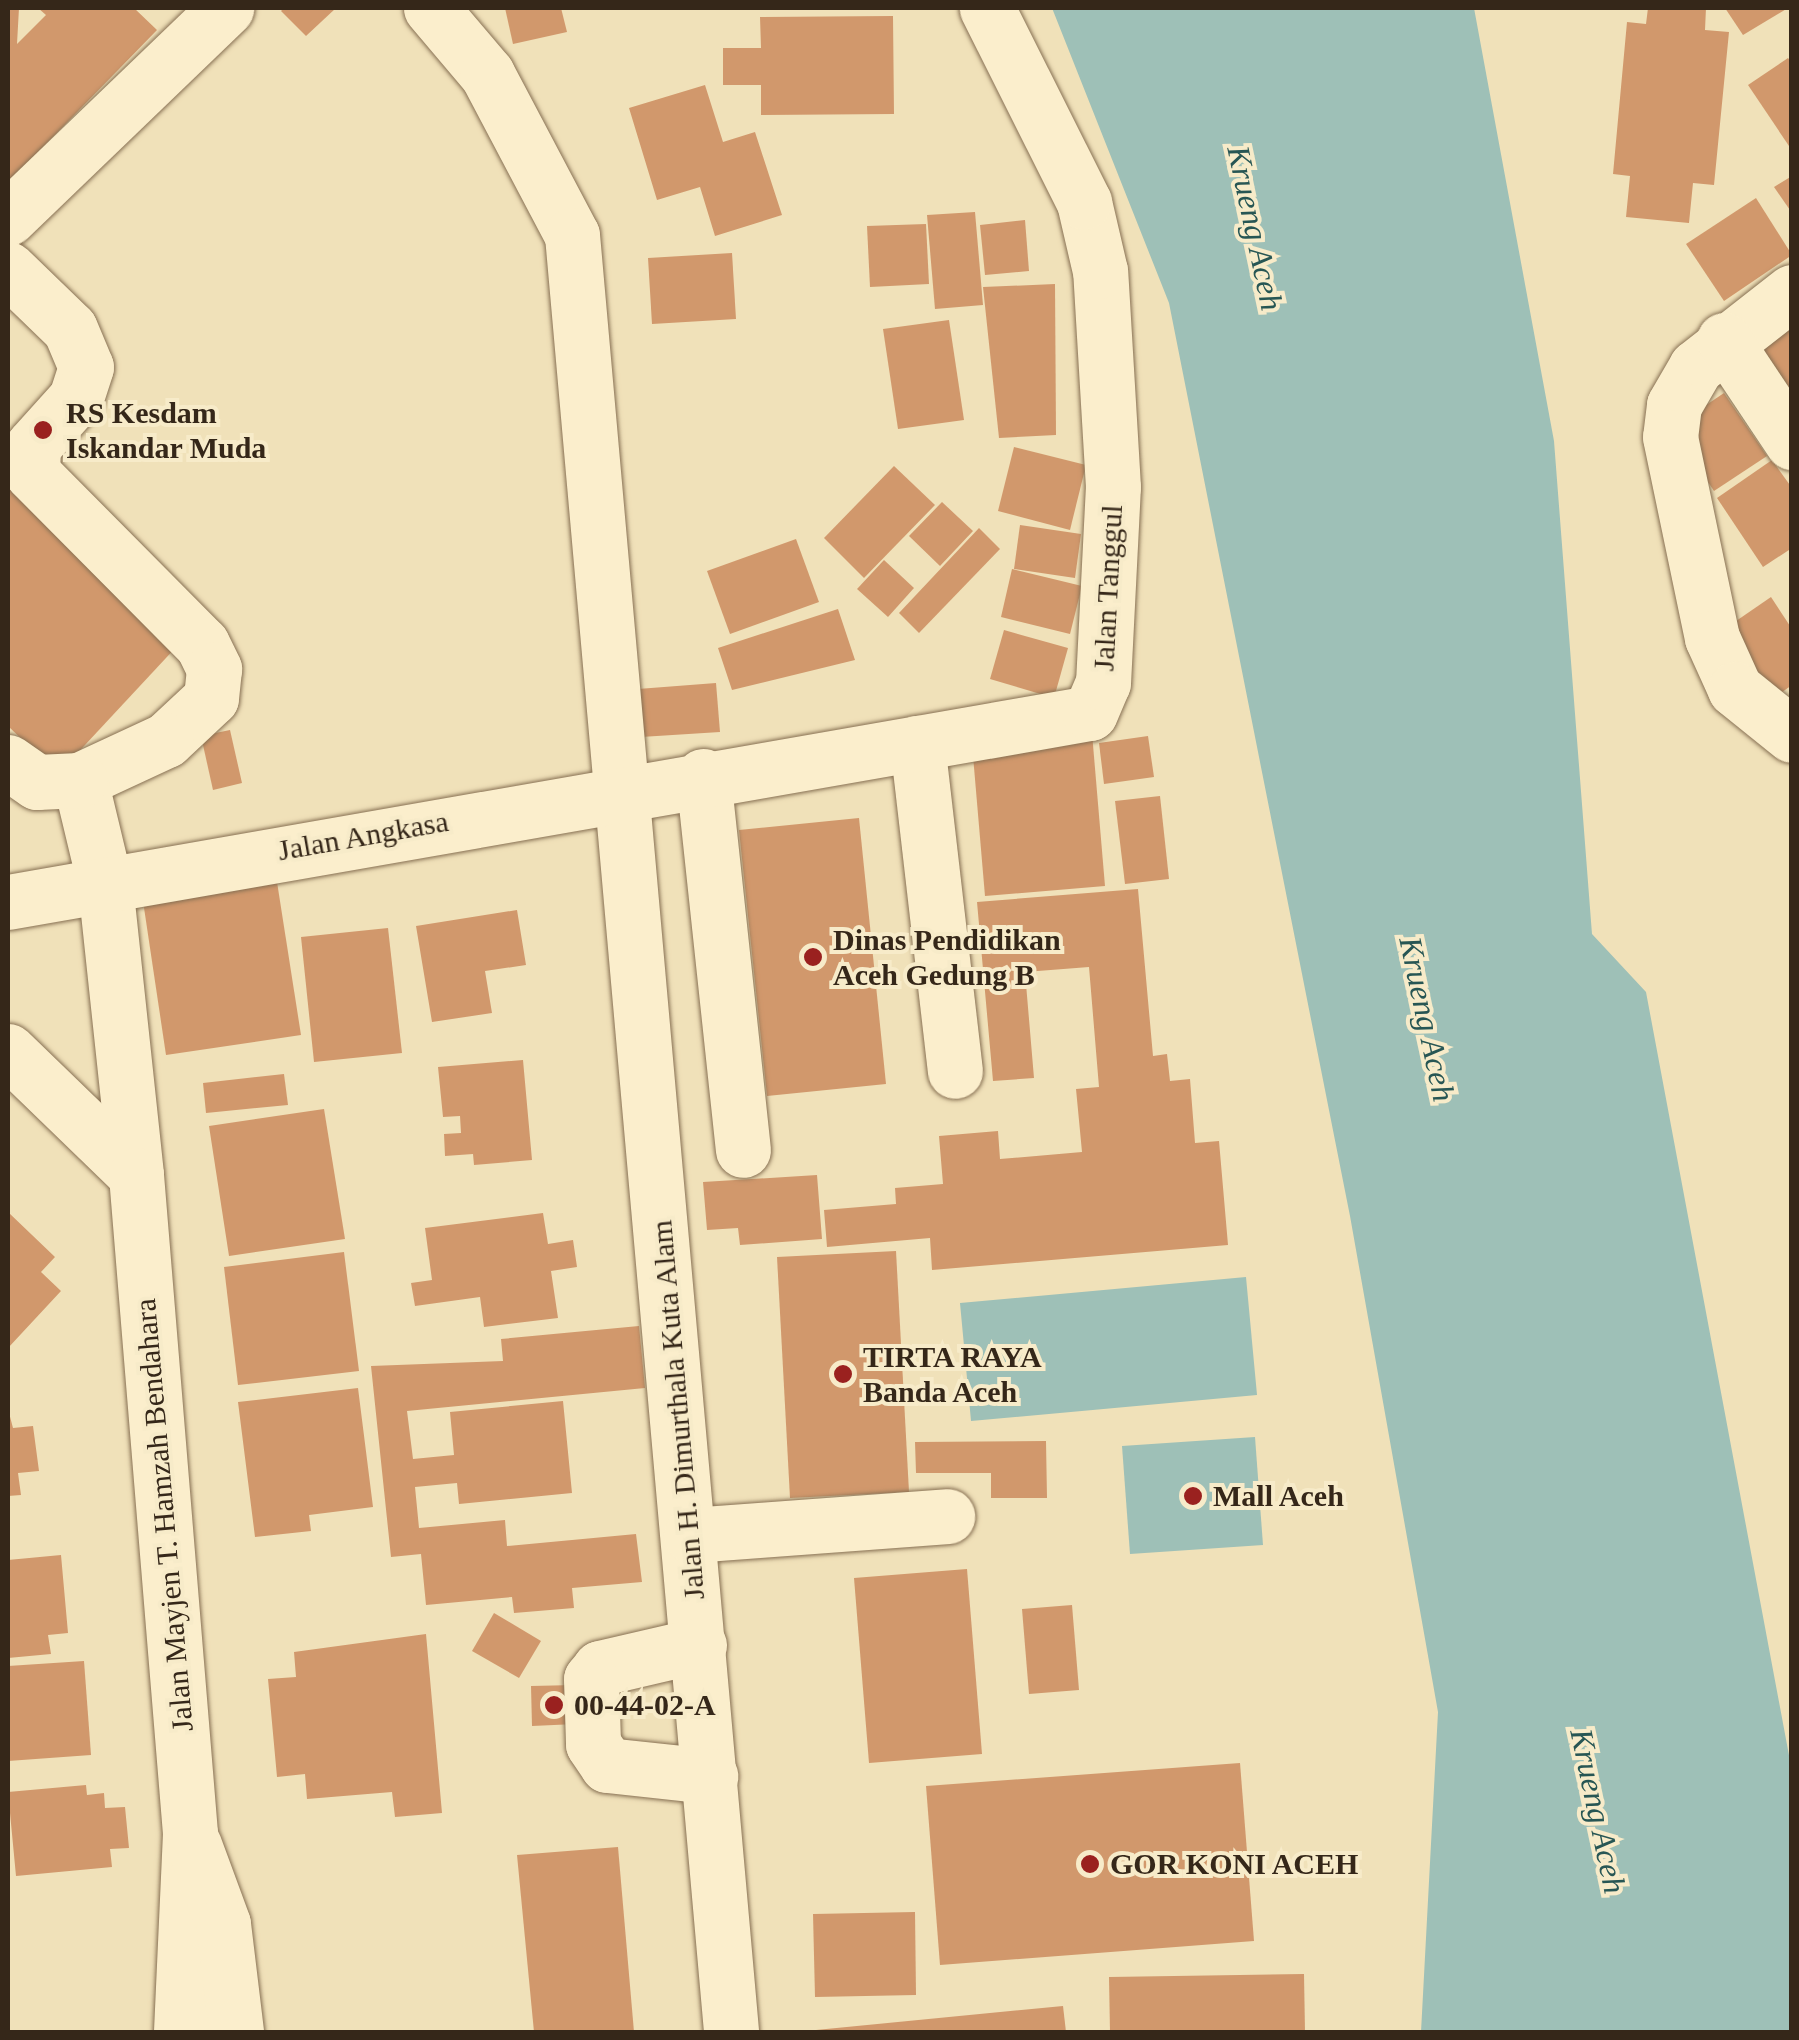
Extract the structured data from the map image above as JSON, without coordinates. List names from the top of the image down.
{
  "streets": {
    "street": [
      "Jalan Tanggul",
      "Jalan Angkasa",
      "Jalan H. Dimurthala Kuta Alam",
      "Jalan Mayjen T. Hamzah Bendahara"
    ]
  },
  "crossings": [
    ["Jalan Tanggul", "Jalan Angkasa"],
    ["Jalan Tanggul", "Jalan H. Dimurthala Kuta Alam"],
    ["Jalan Angkasa", "Jalan H. Dimurthala Kuta Alam"]
  ],
  "water": ["Krueng Aceh"],
  "places": [
    "RS Kesdam Iskandar Muda",
    "Dinas Pendidikan Aceh Gedung B",
    "TIRTA RAYA Banda Aceh",
    "Mall Aceh",
    "00-44-02-A",
    "GOR KONI ACEH"
  ]
}
